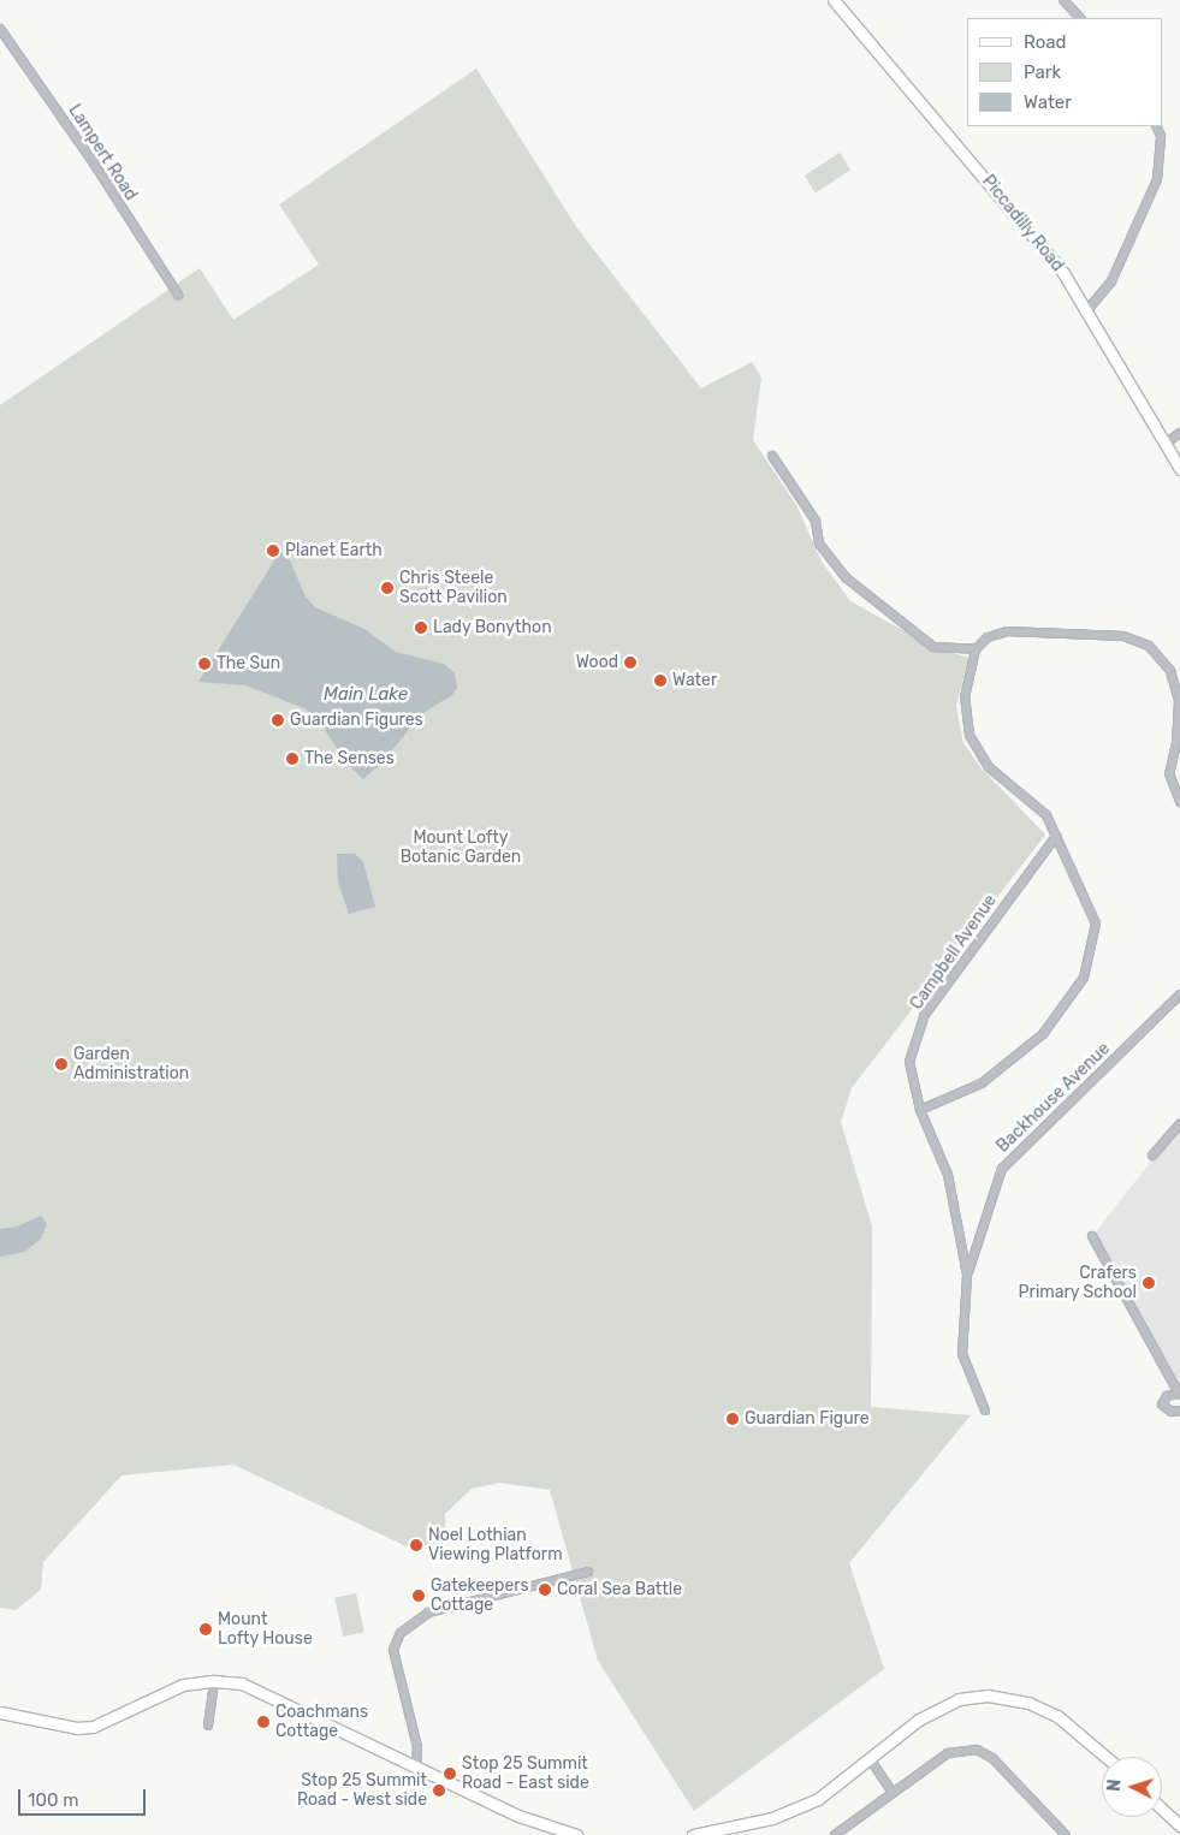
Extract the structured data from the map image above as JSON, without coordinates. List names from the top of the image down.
{
  "streets": {
    "main road": ["Piccadilly Road"],
    "street": ["Lampert Road", "Campbell Avenue", "Backhouse Avenue"]
  },
  "crossings": [
    ["Campbell Avenue", "Backhouse Avenue"]
  ],
  "water": ["Main Lake"],
  "parks": ["Mount Lofty Botanic Garden"],
  "places": [
    "Planet Earth",
    "Chris Steele Scott Pavilion",
    "Lady Bonython",
    "Wood",
    "The Sun",
    "Water",
    "Guardian Figures",
    "The Senses",
    "Garden Administration",
    "Crafers Primary School",
    "Guardian Figure",
    "Noel Lothian Viewing Platform",
    "Coral Sea Battle",
    "Gatekeepers Cottage",
    "Mount Lofty House",
    "Coachmans Cottage",
    "Stop 25 Summit Road - East side",
    "Stop 25 Summit Road - West side"
  ],
  "legend": ["Road", "Park", "Water"],
  "scale_bar": "100 m",
  "north": "left"
}
